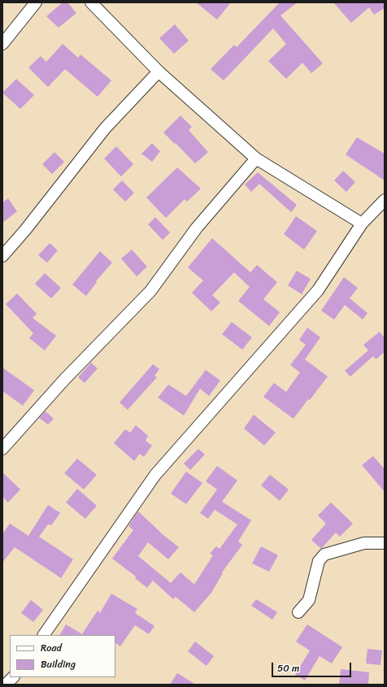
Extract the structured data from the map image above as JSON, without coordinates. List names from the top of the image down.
{
  "legend": ["Road", "Building"],
  "scale_bar": "50 m"
}
